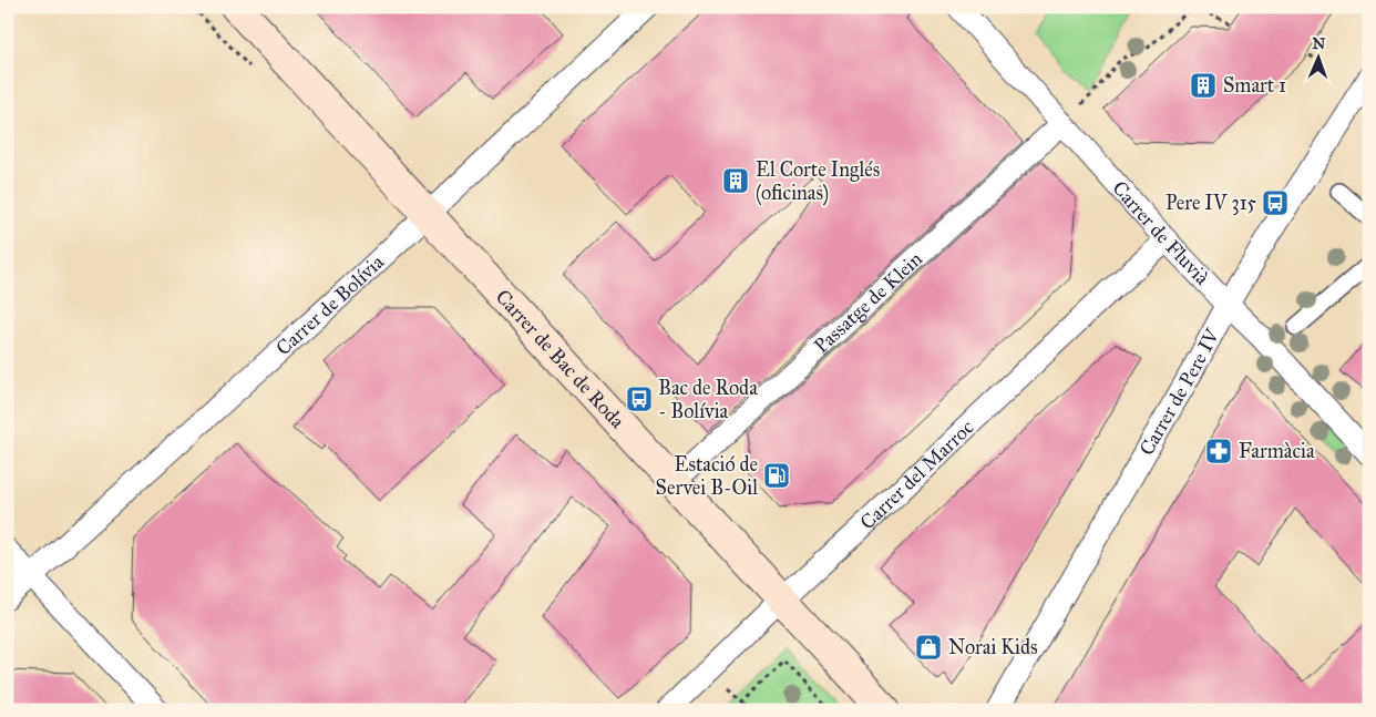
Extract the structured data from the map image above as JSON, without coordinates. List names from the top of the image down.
{
  "streets": {
    "main road": ["Carrer de Bac de Roda"],
    "street": [
      "Carrer de Fluvià",
      "Passatge de Klein",
      "Carrer de Bolívia",
      "Carrer de Pere IV",
      "Carrer del Marroc"
    ]
  },
  "crossings": [
    ["Carrer de Fluvià", "Passatge de Klein"],
    ["Carrer de Fluvià", "Carrer de Pere IV"],
    ["Carrer de Fluvià", "Carrer del Marroc"],
    ["Passatge de Klein", "Carrer de Bac de Roda"],
    ["Carrer de Bolívia", "Carrer de Bac de Roda"],
    ["Carrer de Bac de Roda", "Carrer del Marroc"]
  ],
  "places": {
    "building": ["Smart 1", "El Corte Inglés (oficinas)"],
    "bus stop": ["Pere IV 315", "Bac de Roda - Bolívia"],
    "pharmacy": ["Farmàcia"],
    "fuel station": ["Estació de Servei B-Oil"],
    "shop": ["Norai Kids"]
  },
  "north": "top"
}
